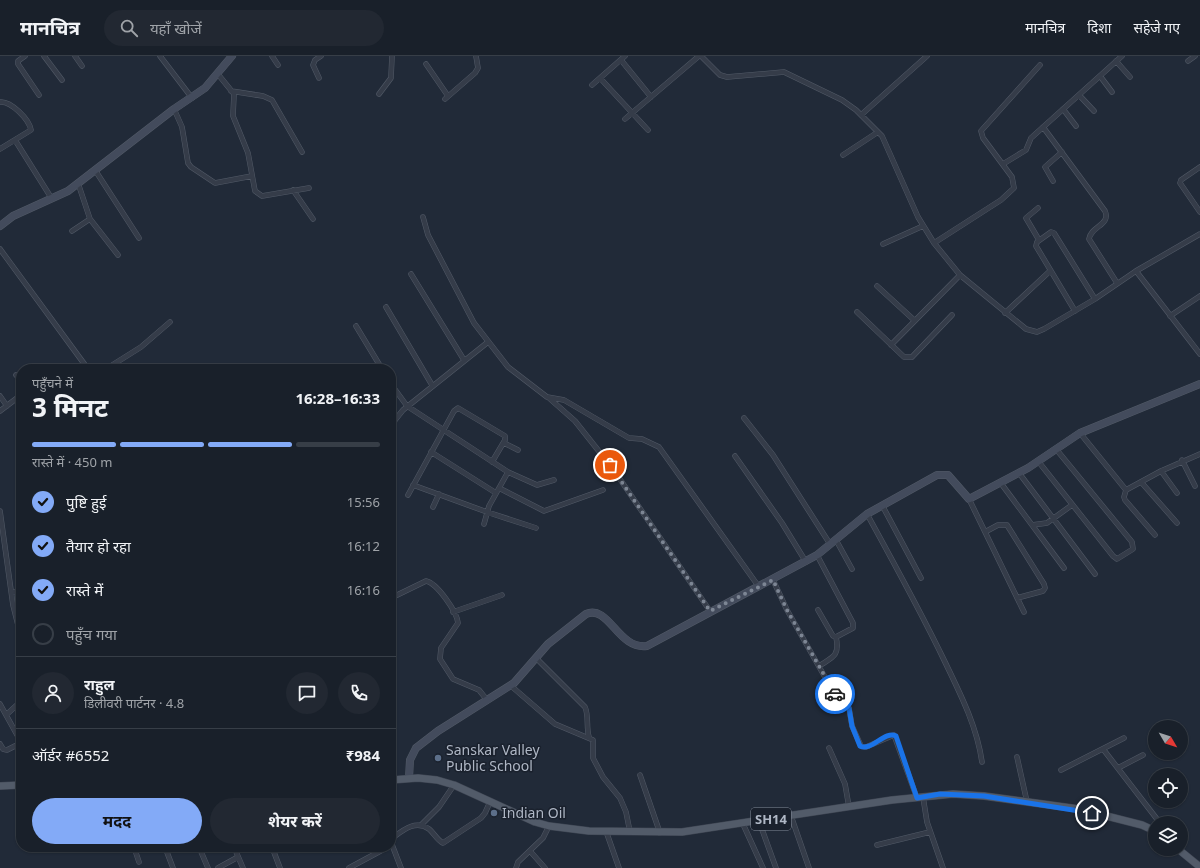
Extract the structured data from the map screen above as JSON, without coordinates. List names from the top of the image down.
{
  "streets": {
    "main road": ["SH14"]
  },
  "places": ["Sanskar Valley Public School", "Indian Oil"],
  "north": "bottom right",
  "page": {
    "header": "मानचित्र",
    "search": "यहाँ खोजें",
    "nav": ["मानचित्र", "दिशा", "सहेजे गए"],
    "heading": ["3 मिनट", "पहुँचने में", "16:28–16:33"],
    "panel": [
      "राहुल",
      "डिलीवरी पार्टनर · 4.8",
      "ऑर्डर #6552",
      "₹984"
    ],
    "bar": "रास्ते में · 450 m",
    "list": [
      ["पुष्टि हुई", "15:56"],
      ["तैयार हो रहा", "16:12"],
      ["रास्ते में", "16:16"],
      "पहुँच गया"
    ],
    "buttons": ["मदद", "शेयर करें"]
  }
}
